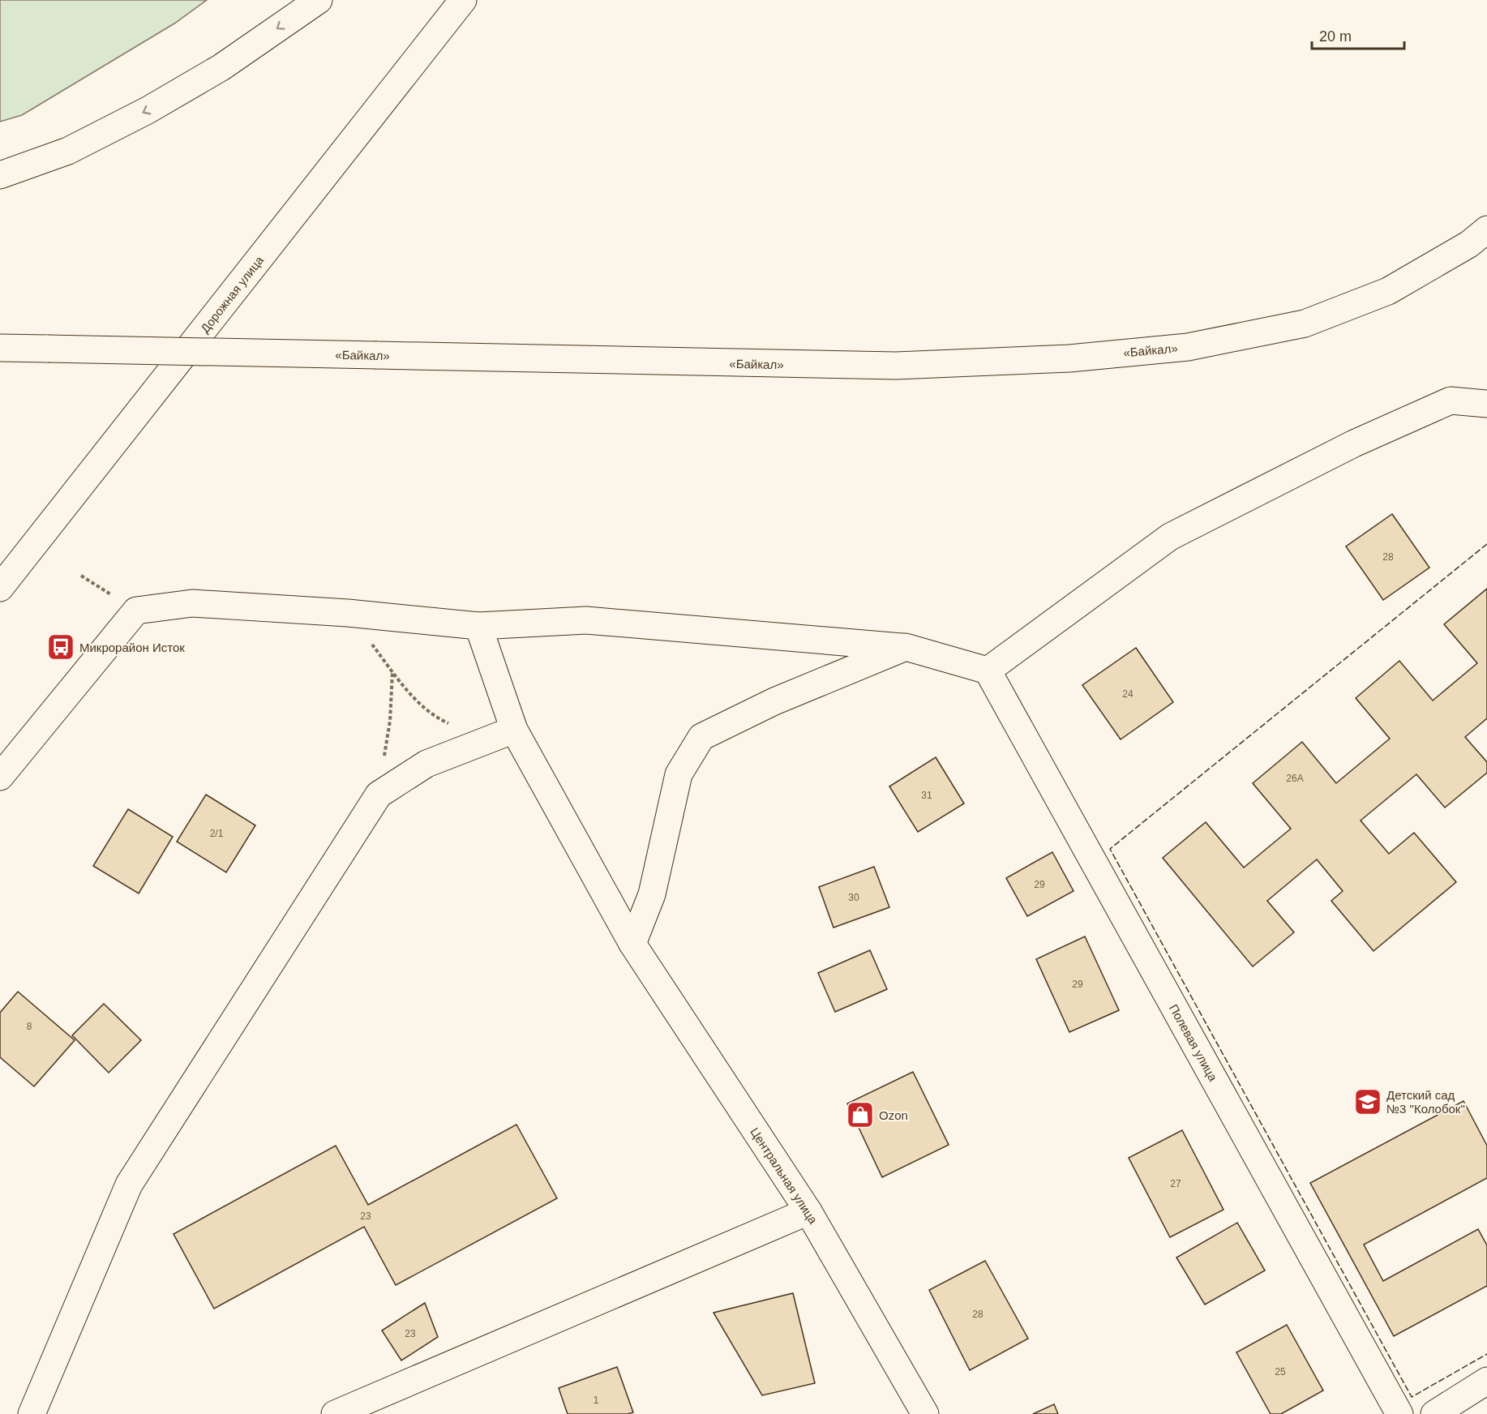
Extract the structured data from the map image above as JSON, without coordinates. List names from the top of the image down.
{
  "streets": {
    "main road": [
      "Дорожная улица",
      "«Байкал»",
      "Полевая улица",
      "Центральная улица"
    ]
  },
  "places": {
    "bus stop": ["Микрорайон Исток"],
    "school or university": ["Детский сад №3 \"Колобок\""],
    "shop": ["Ozon"]
  },
  "house_numbers": [
    "28",
    "24",
    "26А",
    "31",
    "2/1",
    "29",
    "30",
    "29",
    "8",
    "27",
    "23",
    "28",
    "23",
    "25",
    "1"
  ],
  "scale_bar": "20 m"
}
